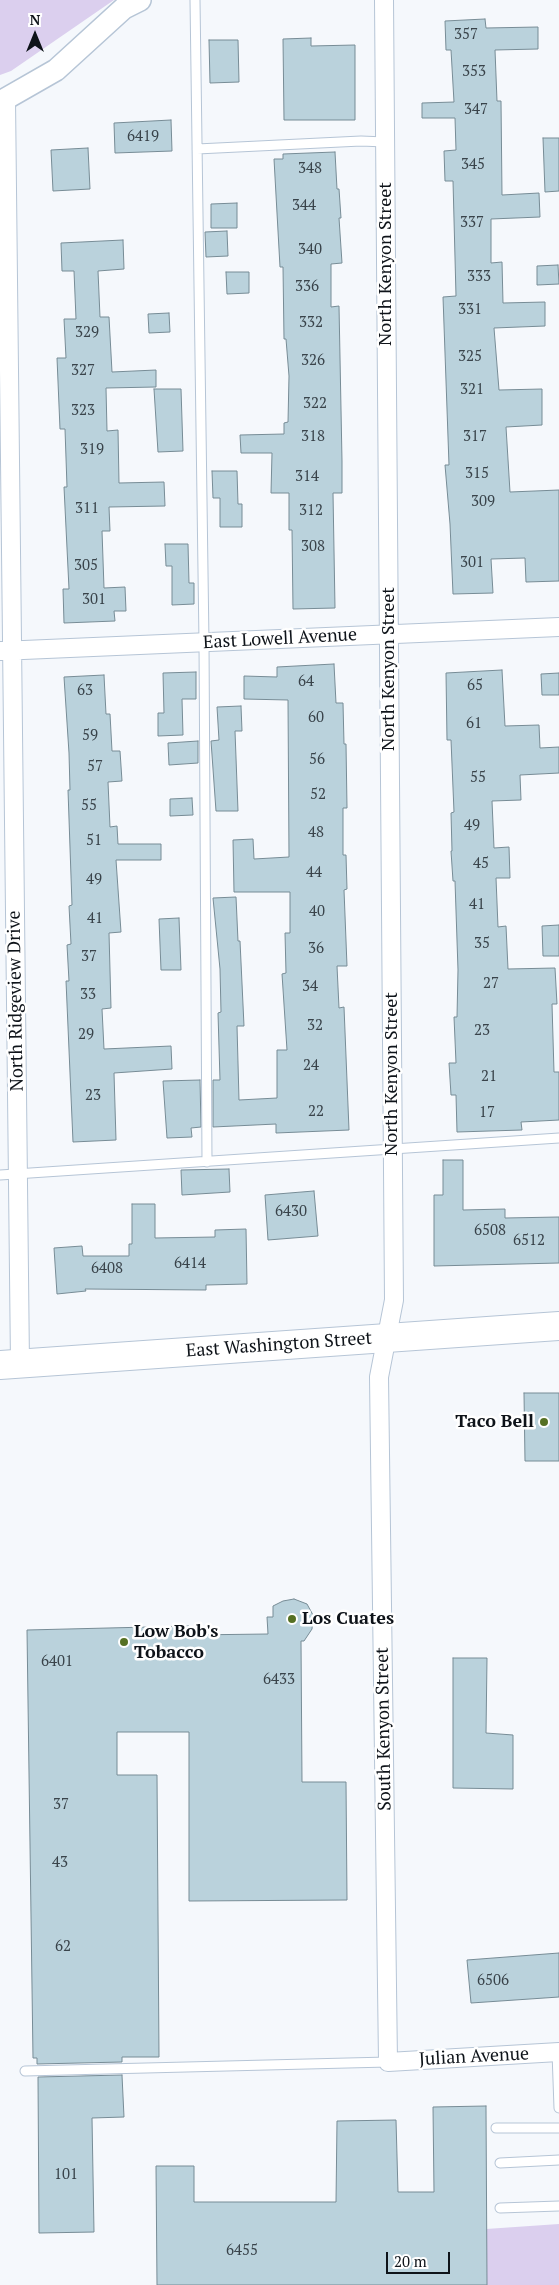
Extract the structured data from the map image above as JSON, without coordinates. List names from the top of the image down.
{
  "streets": {
    "main road": ["East Washington Street"],
    "street": [
      "North Kenyon Street",
      "East Lowell Avenue",
      "North Ridgeview Drive",
      "South Kenyon Street",
      "Julian Avenue"
    ]
  },
  "crossings": [
    ["North Kenyon Street", "East Lowell Avenue"],
    ["North Kenyon Street", "East Washington Street"],
    ["North Kenyon Street", "South Kenyon Street"],
    ["East Lowell Avenue", "North Ridgeview Drive"],
    ["North Ridgeview Drive", "East Washington Street"],
    ["East Washington Street", "South Kenyon Street"],
    ["South Kenyon Street", "Julian Avenue"]
  ],
  "places": ["Taco Bell", "Los Cuates", "Low Bob's Tobacco"],
  "house_numbers": [
    "357",
    "353",
    "347",
    "6419",
    "345",
    "348",
    "344",
    "337",
    "340",
    "333",
    "336",
    "331",
    "332",
    "329",
    "325",
    "326",
    "327",
    "321",
    "322",
    "323",
    "318",
    "317",
    "319",
    "315",
    "314",
    "309",
    "311",
    "312",
    "308",
    "301",
    "305",
    "301",
    "64",
    "65",
    "63",
    "60",
    "61",
    "59",
    "56",
    "57",
    "55",
    "52",
    "55",
    "49",
    "48",
    "51",
    "45",
    "44",
    "49",
    "41",
    "40",
    "41",
    "35",
    "36",
    "37",
    "27",
    "34",
    "33",
    "32",
    "23",
    "29",
    "24",
    "21",
    "23",
    "22",
    "17",
    "6430",
    "6508",
    "6512",
    "6414",
    "6408",
    "6401",
    "6433",
    "37",
    "43",
    "62",
    "6506",
    "101",
    "6455"
  ],
  "scale_bar": "20 m",
  "north": "top"
}
